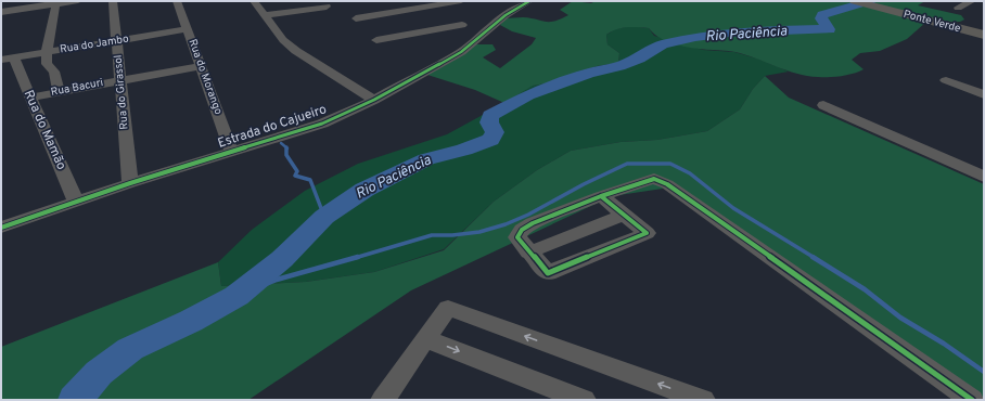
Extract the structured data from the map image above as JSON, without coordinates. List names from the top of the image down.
{
  "streets": {
    "main road": ["Ponte Verde"],
    "street": [
      "Rua do Jambo",
      "Rua do Morango",
      "Rua Bacuri",
      "Rua do Girassol",
      "Estrada do Cajueiro",
      "Rua do Mamão"
    ]
  },
  "crossings": [
    ["Rua do Jambo", "Rua do Morango"],
    ["Rua do Jambo", "Rua do Girassol"],
    ["Rua do Jambo", "Rua do Mamão"],
    ["Rua do Morango", "Rua Bacuri"],
    ["Rua do Morango", "Estrada do Cajueiro"],
    ["Rua Bacuri", "Rua do Girassol"],
    ["Rua Bacuri", "Rua do Mamão"],
    ["Rua do Girassol", "Estrada do Cajueiro"],
    ["Estrada do Cajueiro", "Rua do Mamão"]
  ],
  "water": ["Rio Paciência"]
}
